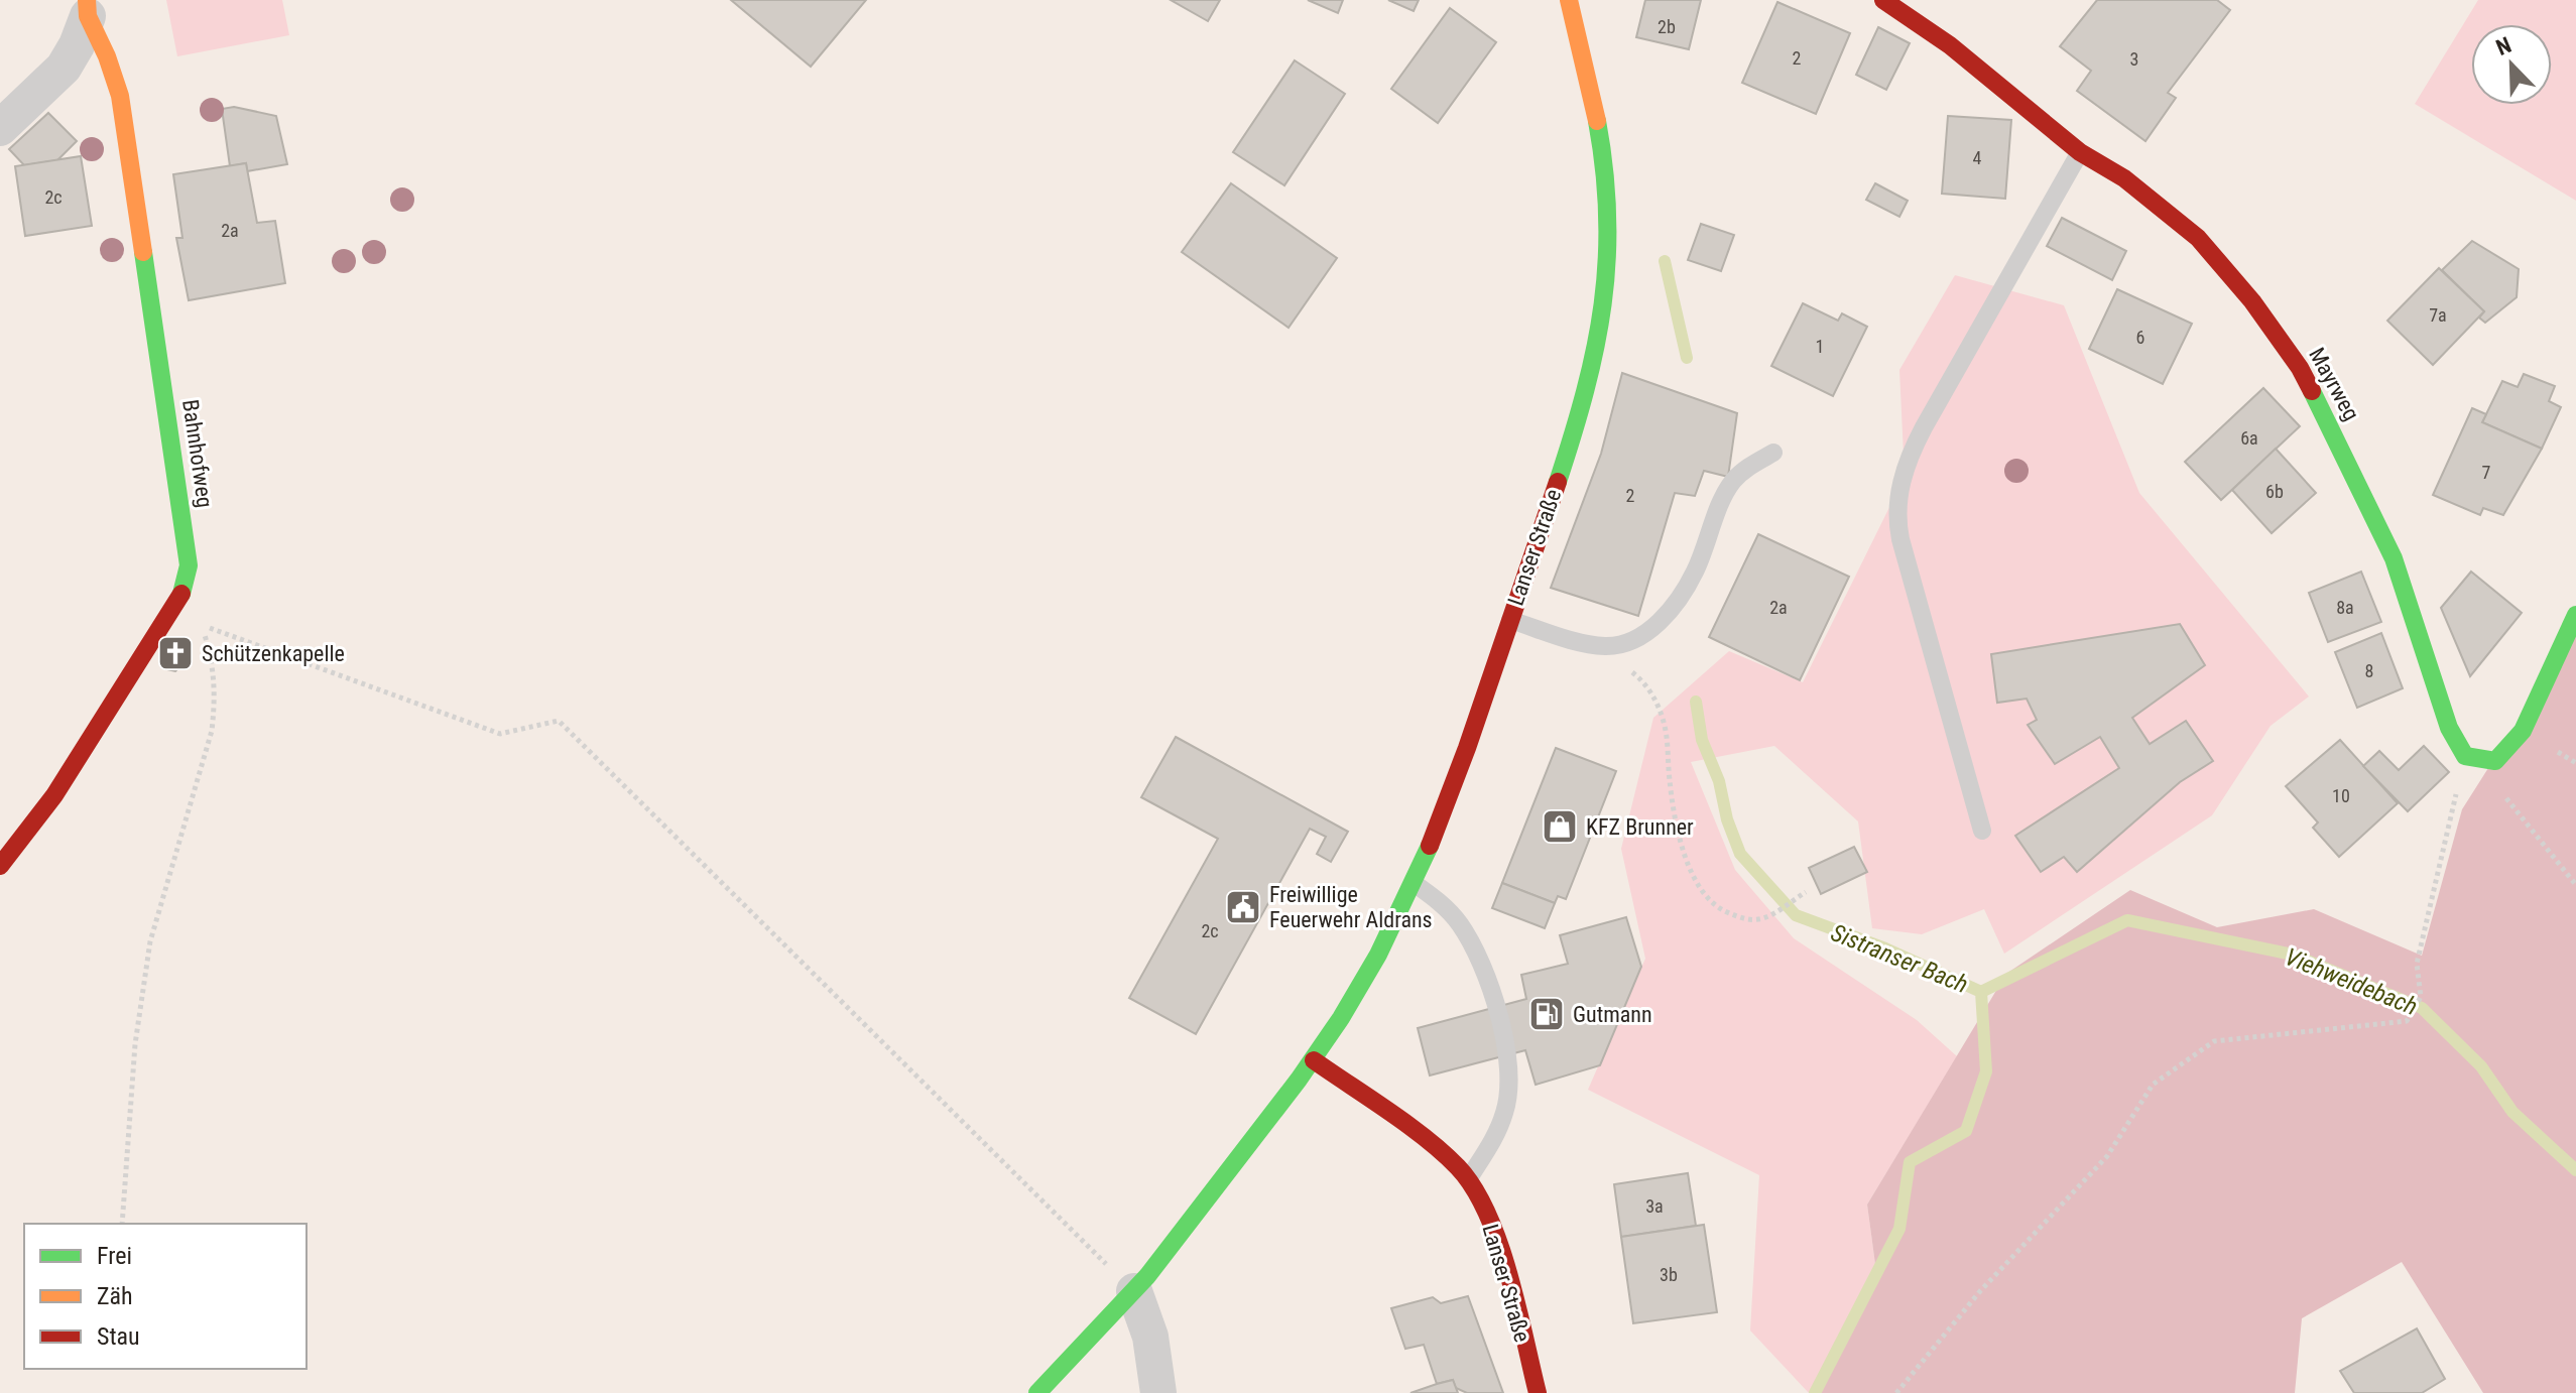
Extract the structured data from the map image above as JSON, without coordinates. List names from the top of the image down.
{
  "streets": {
    "street": ["Mayrweg", "Bahnhofweg", "Lanser Straße"]
  },
  "water": ["Sistranser Bach", "Viehweidebach"],
  "places": {
    "church": ["Schützenkapelle"],
    "shop": ["KFZ Brunner"],
    "public building": ["Freiwillige Feuerwehr Aldrans"],
    "fuel station": ["Gutmann"]
  },
  "house_numbers": [
    "2b",
    "2",
    "3",
    "4",
    "2c",
    "2a",
    "7a",
    "6",
    "1",
    "6a",
    "7",
    "6b",
    "2",
    "2a",
    "8a",
    "8",
    "10",
    "2c",
    "3a",
    "3b"
  ],
  "legend": ["Frei", "Zäh", "Stau"],
  "north": "top left"
}
